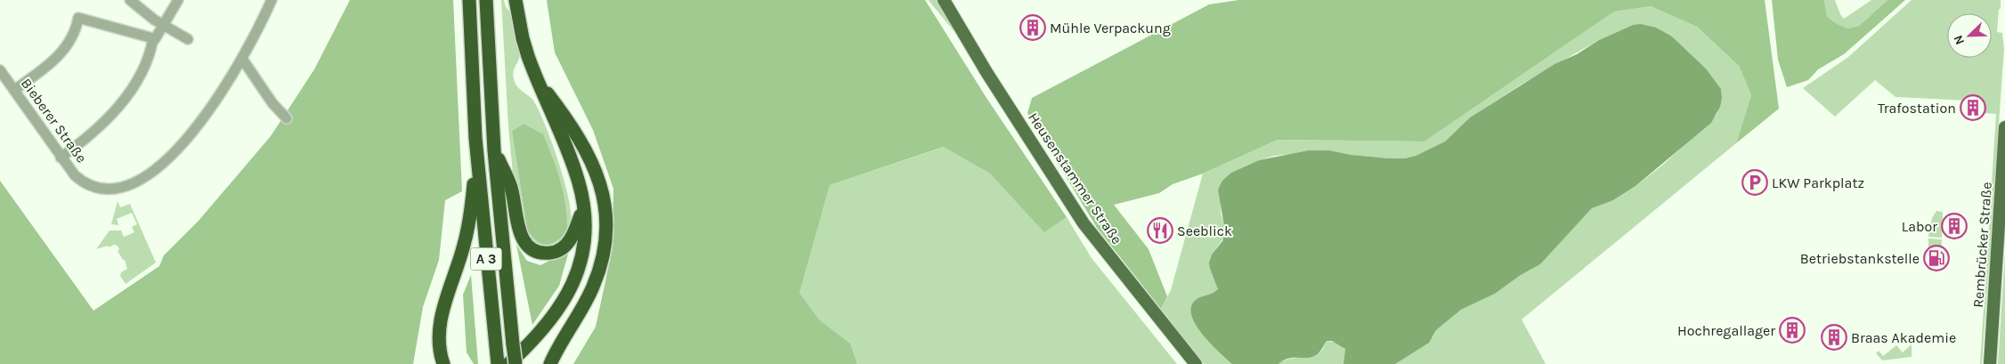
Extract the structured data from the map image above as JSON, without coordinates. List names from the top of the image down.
{
  "streets": {
    "highway": ["A 3"],
    "main road": ["Heusenstammer Straße", "Rembrücker Straße"],
    "street": ["Bieberer Straße"]
  },
  "places": {
    "building": [
      "Mühle Verpackung",
      "Trafostation",
      "Labor",
      "Hochregallager",
      "Braas Akademie"
    ],
    "parking": ["LKW Parkplatz"],
    "restaurant": ["Seeblick"],
    "fuel station": ["Betriebstankstelle"]
  },
  "north": "bottom left"
}
